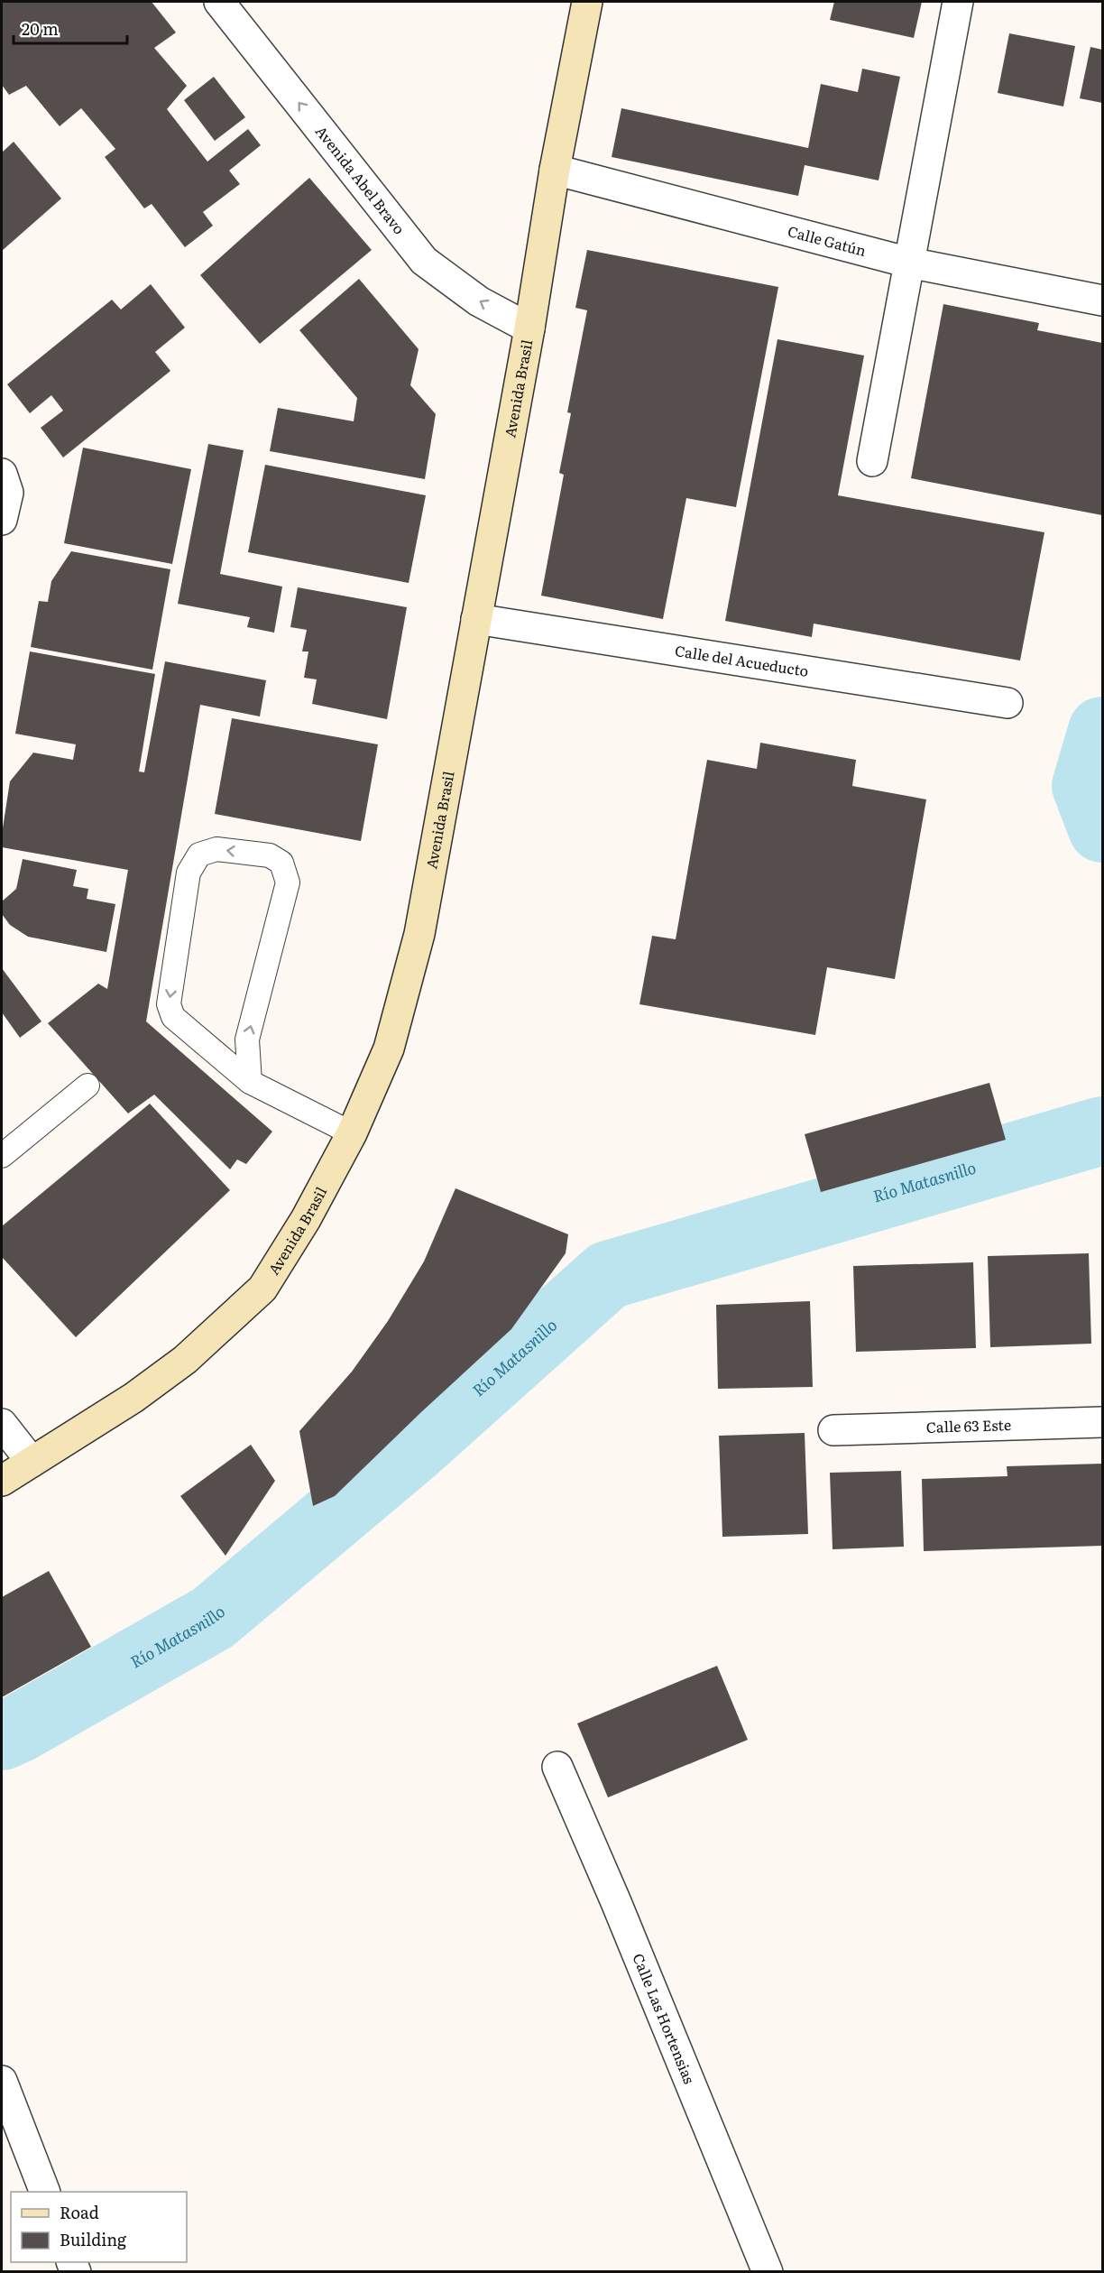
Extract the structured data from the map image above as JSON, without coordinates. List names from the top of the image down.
{
  "streets": {
    "main road": ["Avenida Brasil"],
    "street": [
      "Avenida Abel Bravo",
      "Calle Gatún",
      "Calle del Acueducto",
      "Calle 63 Este",
      "Calle Las Hortensias"
    ]
  },
  "crossings": [
    ["Avenida Abel Bravo", "Avenida Brasil"],
    ["Calle Gatún", "Avenida Brasil"],
    ["Avenida Brasil", "Calle del Acueducto"]
  ],
  "one_way": ["Avenida Abel Bravo"],
  "water": ["Río Matasnillo"],
  "legend": ["Road", "Building"],
  "scale_bar": "20 m"
}
